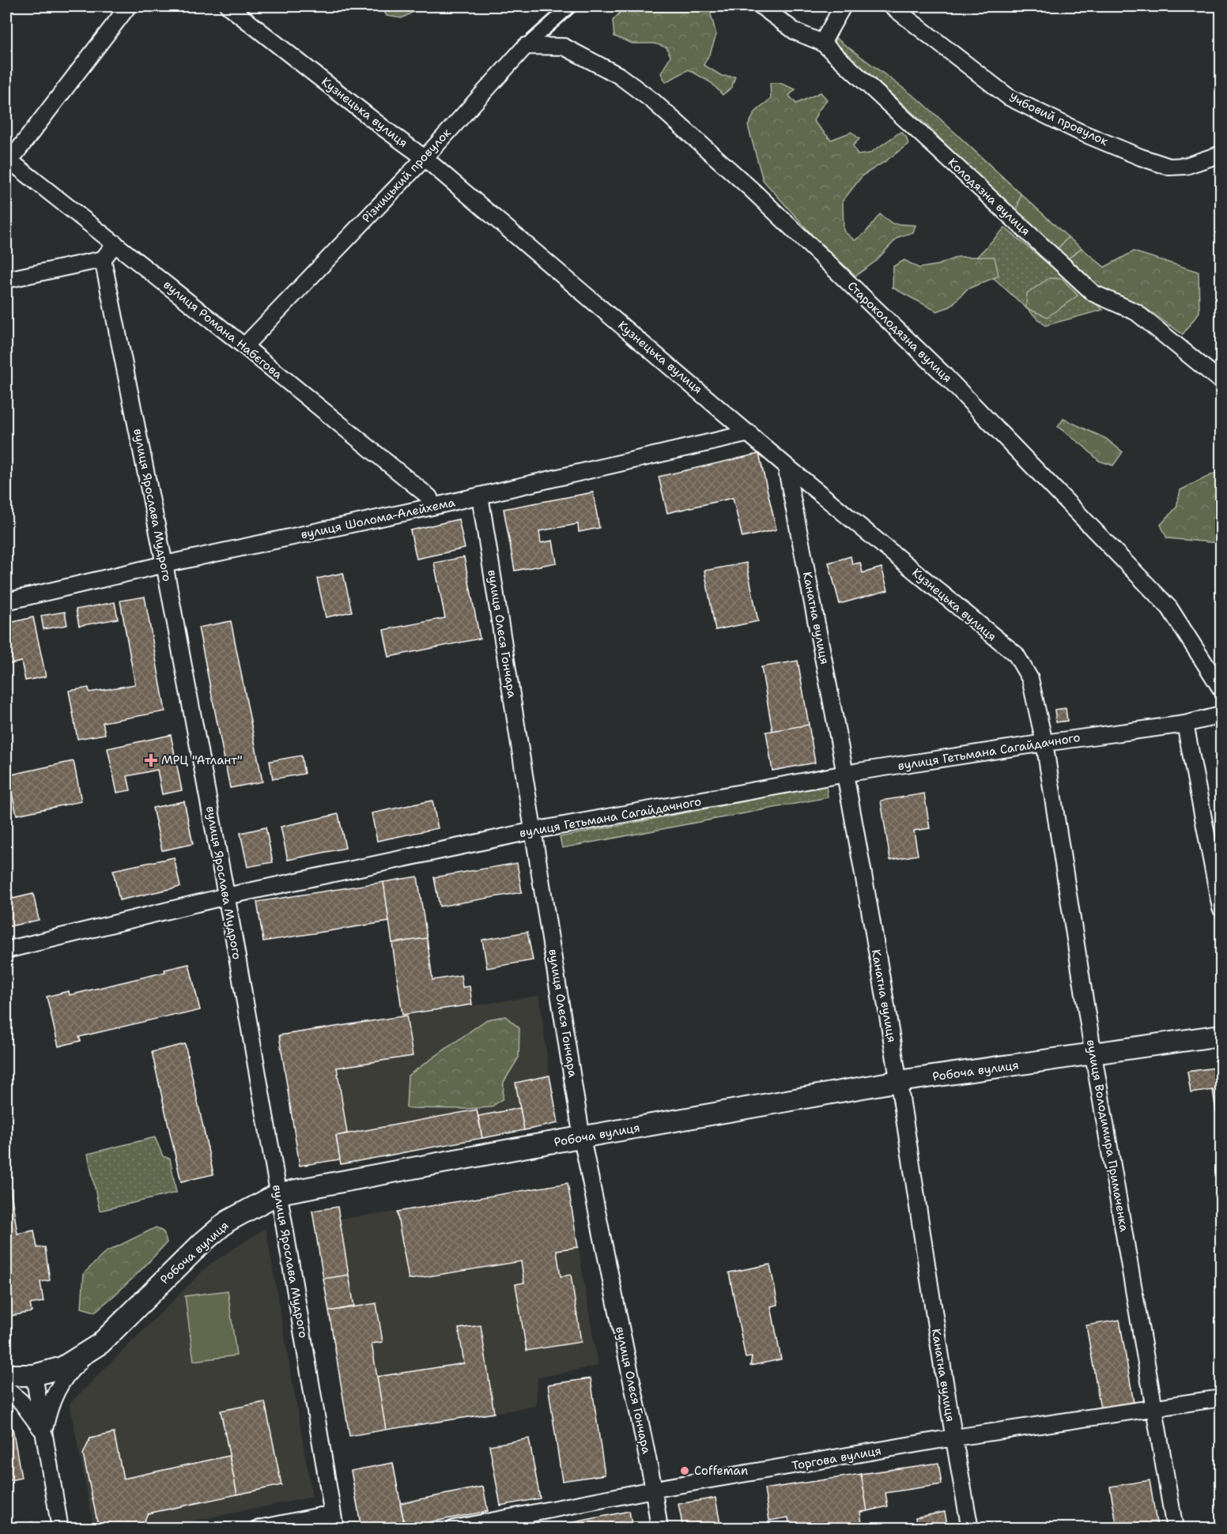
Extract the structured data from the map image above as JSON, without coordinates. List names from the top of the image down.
{
  "streets": {
    "street": [
      "Кузнецька вулиця",
      "Учбовий провулок",
      "Різницький провулок",
      "Колодязна вулиця",
      "вулиця Романа Набєгова",
      "Староколодязна вулиця",
      "вулиця Ярослава Мудрого",
      "вулиця Шолома-Алейхема",
      "Канатна вулиця",
      "вулиця Олеся Гончара",
      "вулиця Гетьмана Сагайдачного",
      "Робоча вулиця",
      "вулиця Володимира Примаченка",
      "Торгова вулиця"
    ]
  },
  "crossings": [
    ["Кузнецька вулиця", "Різницький провулок"],
    ["Кузнецька вулиця", "вулиця Шолома-Алейхема"],
    ["Кузнецька вулиця", "Канатна вулиця"],
    ["Кузнецька вулиця", "вулиця Гетьмана Сагайдачного"],
    ["Кузнецька вулиця", "вулиця Володимира Примаченка"],
    ["Різницький провулок", "вулиця Романа Набєгова"],
    ["Різницький провулок", "Староколодязна вулиця"],
    ["вулиця Романа Набєгова", "вулиця Шолома-Алейхема"],
    ["вулиця Ярослава Мудрого", "вулиця Шолома-Алейхема"],
    ["вулиця Ярослава Мудрого", "вулиця Гетьмана Сагайдачного"],
    ["вулиця Ярослава Мудрого", "Робоча вулиця"],
    ["вулиця Шолома-Алейхема", "вулиця Олеся Гончара"],
    ["Канатна вулиця", "вулиця Гетьмана Сагайдачного"],
    ["Канатна вулиця", "Робоча вулиця"],
    ["Канатна вулиця", "Торгова вулиця"],
    ["вулиця Олеся Гончара", "вулиця Гетьмана Сагайдачного"],
    ["вулиця Олеся Гончара", "Робоча вулиця"],
    ["вулиця Олеся Гончара", "Торгова вулиця"],
    ["вулиця Гетьмана Сагайдачного", "вулиця Володимира Примаченка"],
    ["Робоча вулиця", "вулиця Володимира Примаченка"],
    ["вулиця Володимира Примаченка", "Торгова вулиця"]
  ],
  "places": {
    "health": ["МРЦ \"Атлант\""],
    "other": ["Coffeman"]
  }
}
